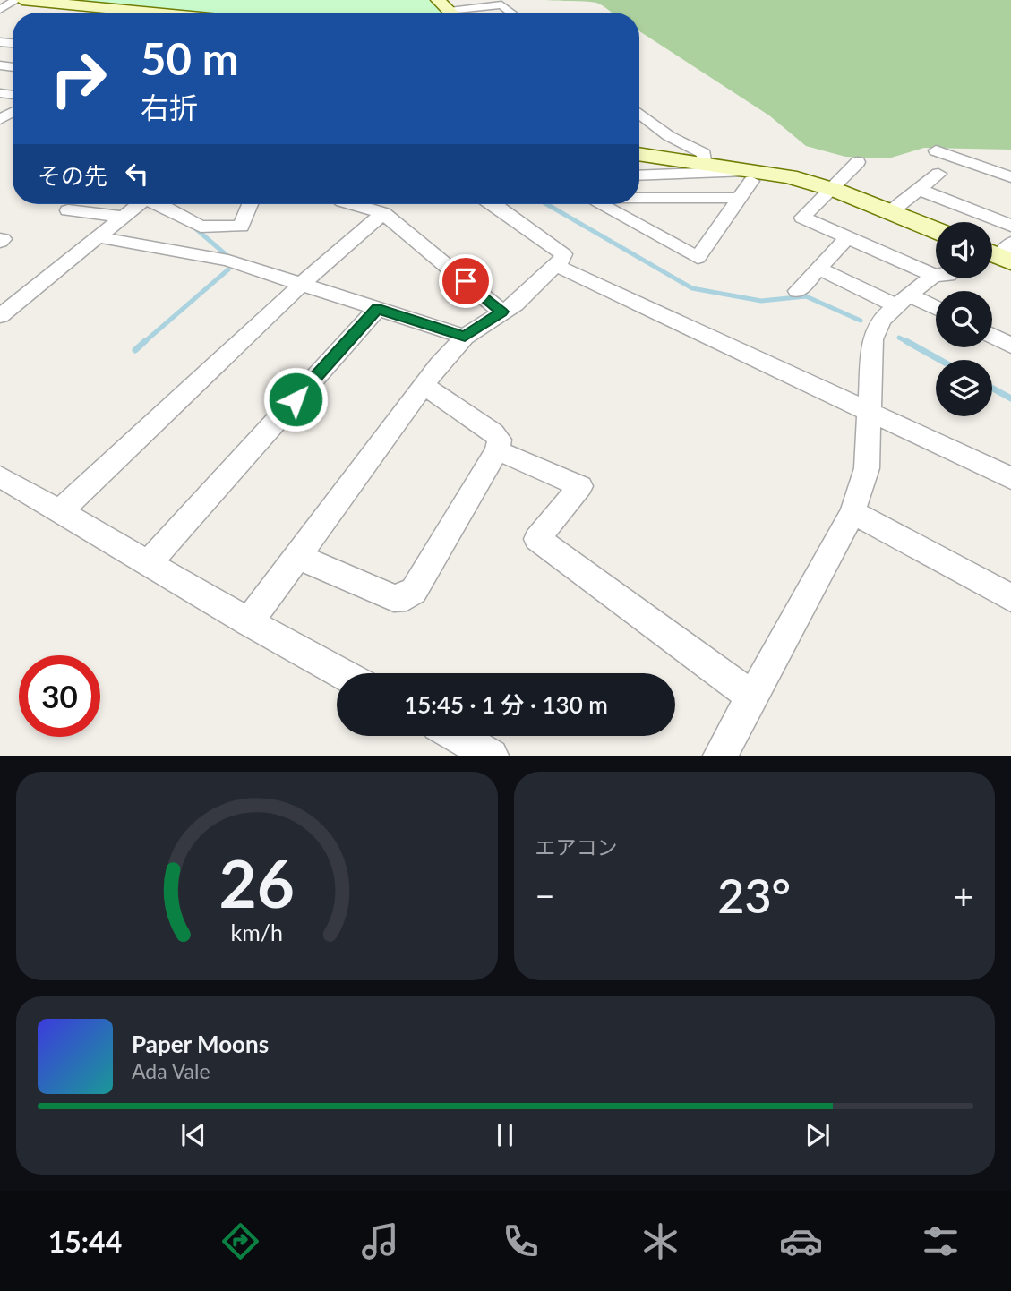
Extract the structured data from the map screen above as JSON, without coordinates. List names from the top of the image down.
{
  "page": {
    "turn": ["50 m", "右折"],
    "then": "その先",
    "limit": "30",
    "trip": "15:45 · 1 分 · 130 m",
    "tile": "エアコン",
    "heat": ["−", "23°", "+"],
    "song": ["Paper Moons", "Ada Vale"],
    "tabs": "15:44",
    "gauge": ["26", "km/h"]
  }
}
